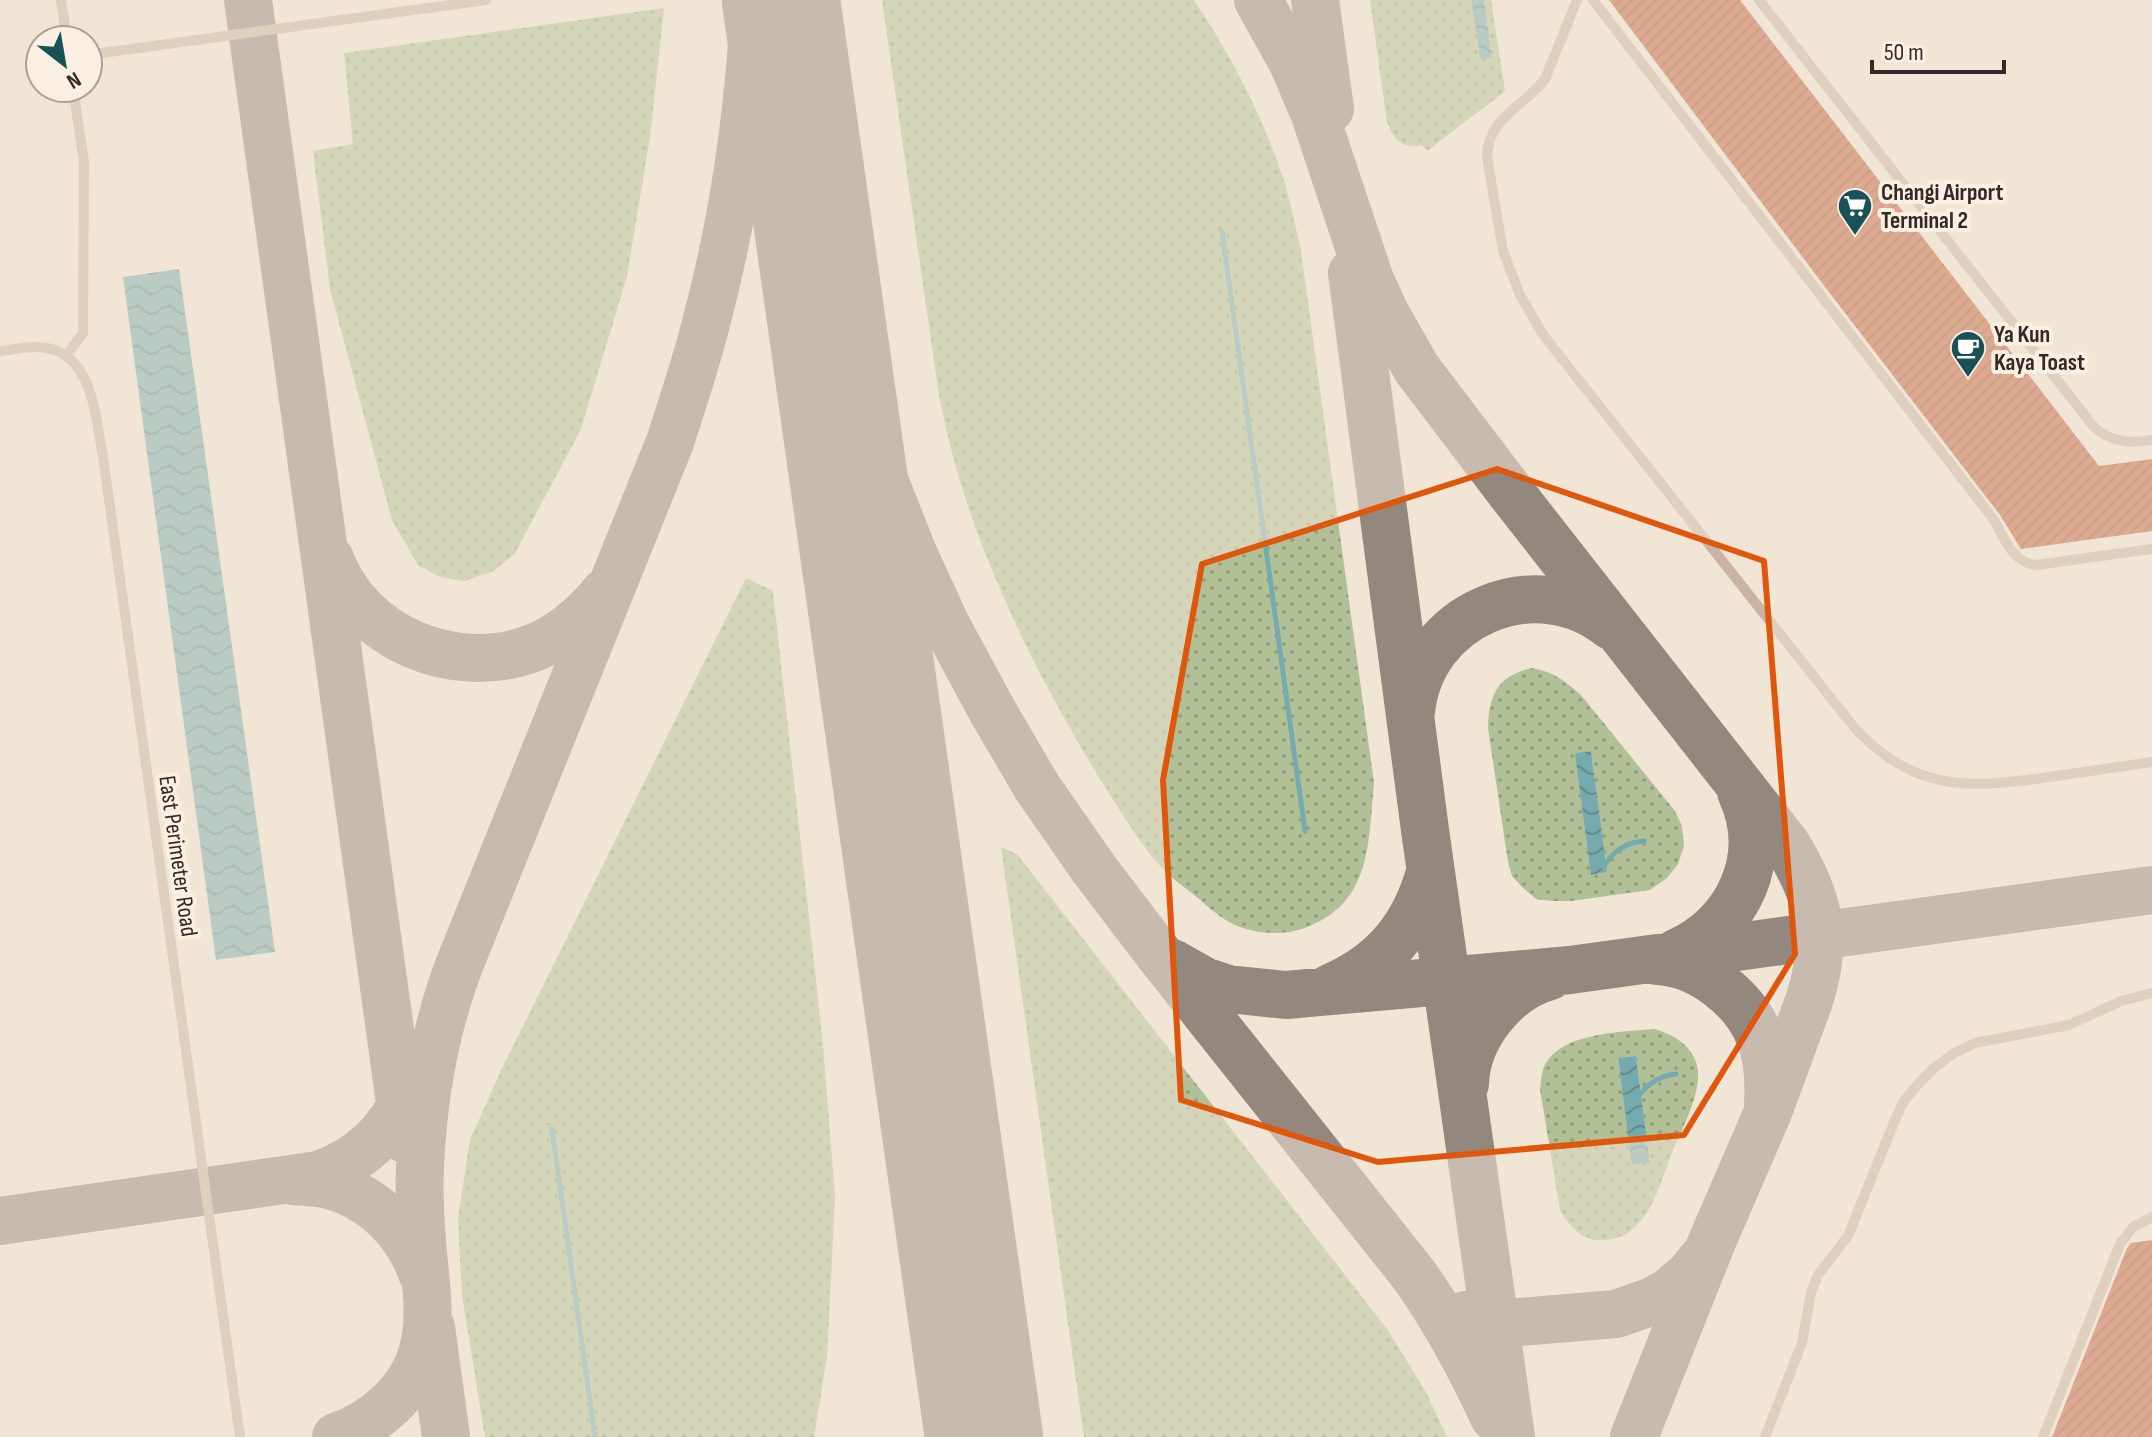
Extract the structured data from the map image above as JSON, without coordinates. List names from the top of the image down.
{
  "streets": {
    "lane": ["East Perimeter Road"]
  },
  "places": {
    "supermarket": ["Changi Airport Terminal 2"],
    "cafe": ["Ya Kun Kaya Toast"]
  },
  "scale_bar": "50 m",
  "north": "bottom right"
}
